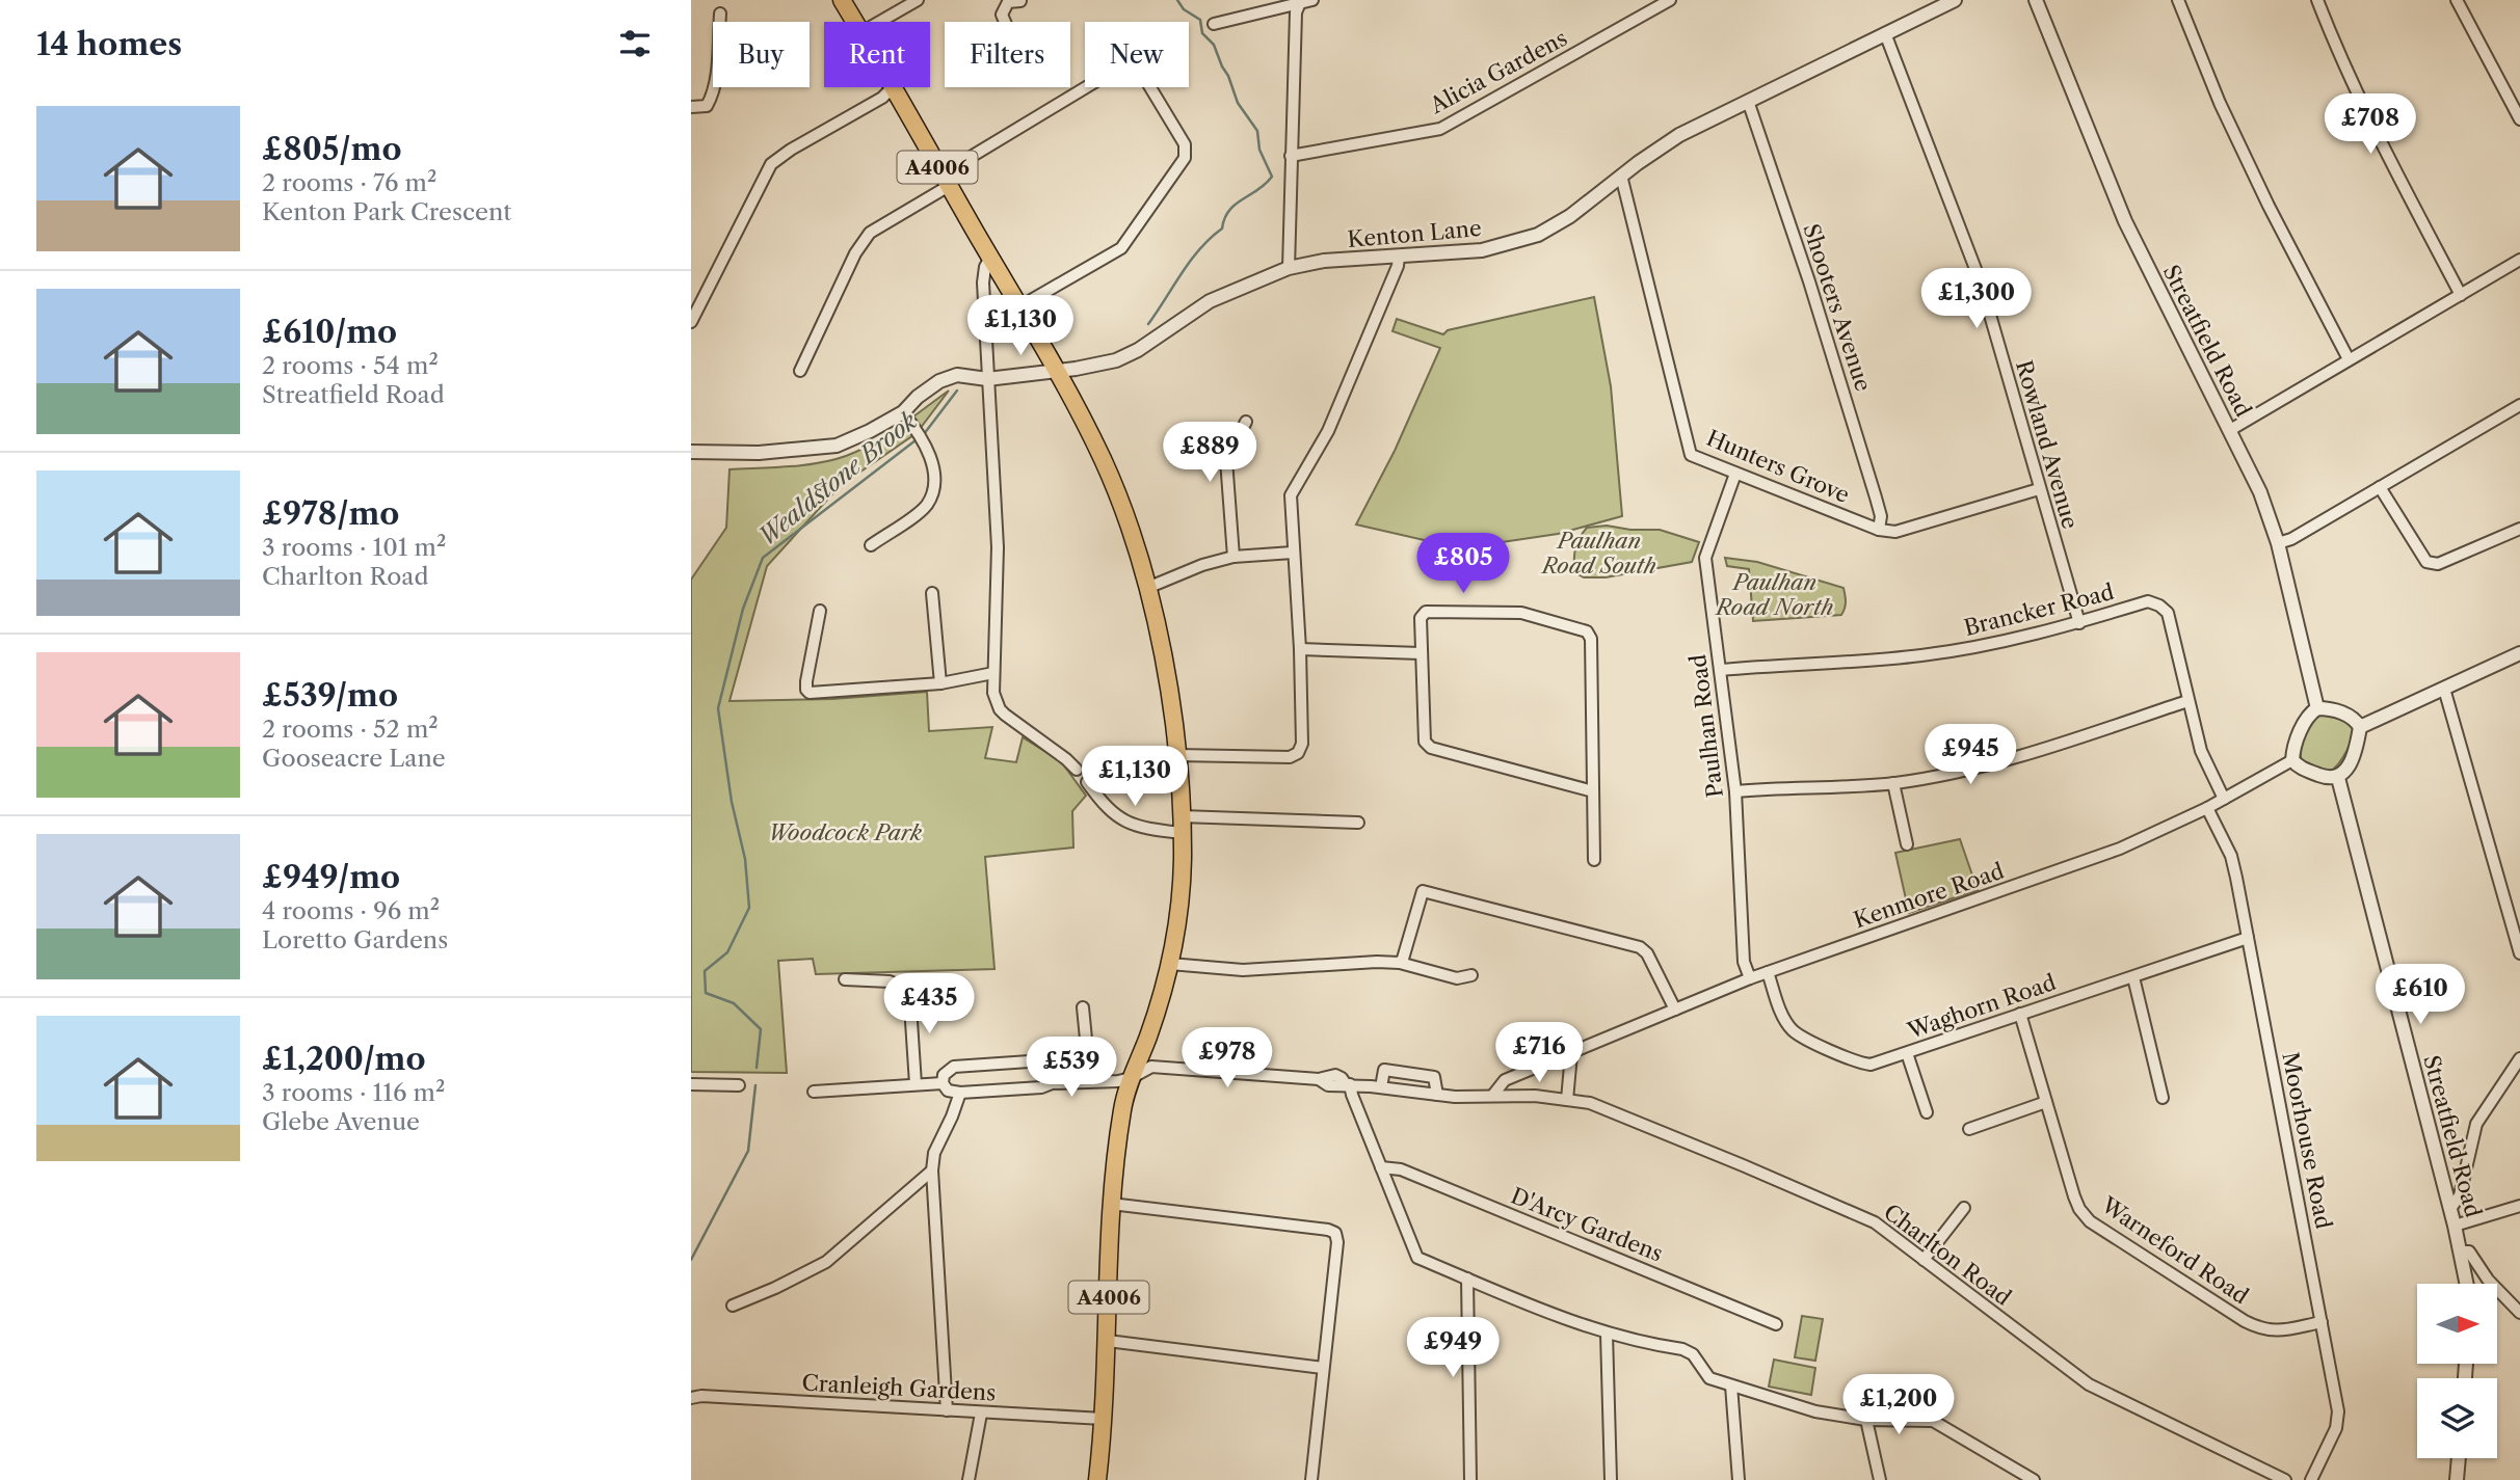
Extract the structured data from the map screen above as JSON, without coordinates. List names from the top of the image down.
{
  "streets": {
    "main road": ["A4006"],
    "street": [
      "Alicia Gardens",
      "Kenton Lane",
      "Shooters Avenue",
      "Streatfield Road",
      "Rowland Avenue",
      "Hunters Grove",
      "Brancker Road",
      "Paulhan Road",
      "Kenmore Road",
      "Waghorn Road",
      "Moorhouse Road",
      "D'Arcy Gardens",
      "Warneford Road",
      "Charlton Road",
      "Cranleigh Gardens"
    ]
  },
  "crossings": [
    ["A4006", "Kenton Lane"],
    ["A4006", "Charlton Road"],
    ["A4006", "Cranleigh Gardens"],
    ["Kenton Lane", "Shooters Avenue"],
    ["Kenton Lane", "Rowland Avenue"],
    ["Kenton Lane", "Hunters Grove"],
    ["Shooters Avenue", "Hunters Grove"],
    ["Streatfield Road", "Kenmore Road"],
    ["Rowland Avenue", "Hunters Grove"],
    ["Rowland Avenue", "Brancker Road"],
    ["Hunters Grove", "Paulhan Road"],
    ["Brancker Road", "Paulhan Road"],
    ["Brancker Road", "Kenmore Road"],
    ["Paulhan Road", "Kenmore Road"],
    ["Kenmore Road", "Waghorn Road"],
    ["Kenmore Road", "Moorhouse Road"],
    ["Kenmore Road", "Charlton Road"],
    ["Waghorn Road", "Moorhouse Road"],
    ["Waghorn Road", "Warneford Road"],
    ["Moorhouse Road", "Warneford Road"]
  ],
  "water": ["Wealdstone Brook"],
  "parks": ["Paulhan Road South", "Paulhan Road North", "Woodcock Park"],
  "north": "right",
  "page": {
    "heading": "14 homes",
    "chip": [
      "Buy",
      "Rent",
      "Filters",
      "New"
    ],
    "list": [
      {
        "name": "£805/mo",
        "note": "2 rooms · 76 m² · Kenton Park Crescent"
      },
      {
        "name": "£610/mo",
        "note": "2 rooms · 54 m² · Streatfield Road"
      },
      {
        "name": "£978/mo",
        "note": "3 rooms · 101 m² · Charlton Road"
      },
      {
        "name": "£539/mo",
        "note": "2 rooms · 52 m² · Gooseacre Lane"
      },
      {
        "name": "£949/mo",
        "note": "4 rooms · 96 m² · Loretto Gardens"
      },
      {
        "name": "£1,200/mo",
        "note": "3 rooms · 116 m² · Glebe Avenue"
      }
    ],
    "price": [
      "£708",
      "£1,300",
      "£1,130",
      "£889",
      "£805",
      "£945",
      "£1,130",
      "£610",
      "£435",
      "£716",
      "£978",
      "£539",
      "£949",
      "£1,200"
    ]
  }
}
